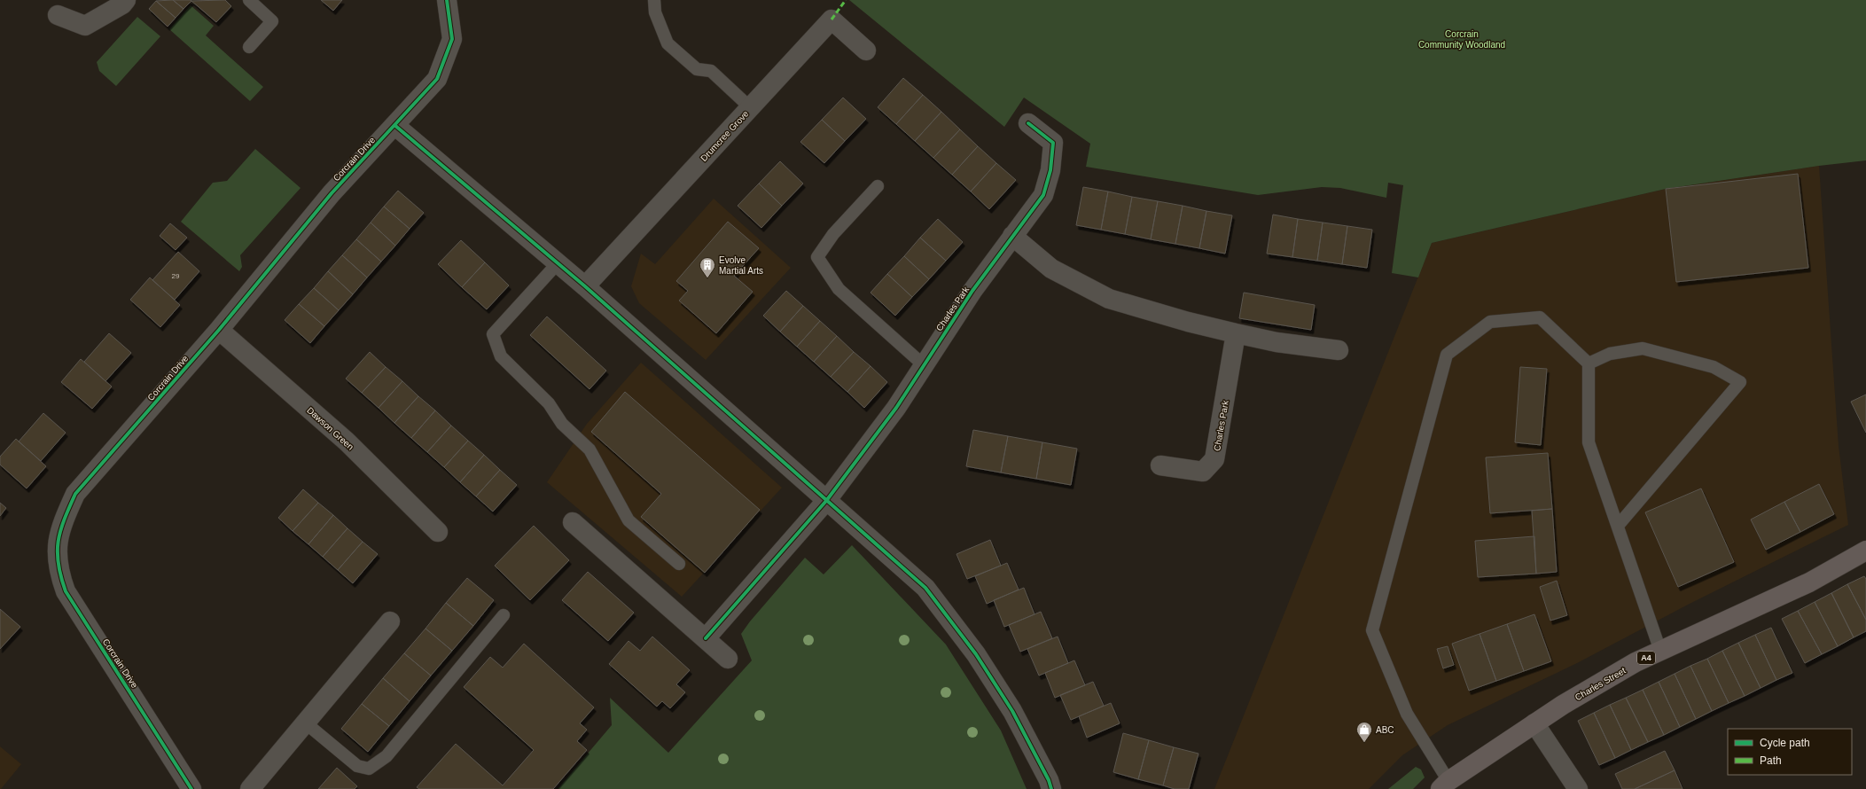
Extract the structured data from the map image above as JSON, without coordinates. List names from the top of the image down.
{
  "streets": {
    "main road": ["A4", "Charles Street"],
    "street": [
      "Drumcree Grove",
      "Corcrain Drive",
      "Charles Park",
      "Dawson Green"
    ]
  },
  "crossings": [
    ["Corcrain Drive", "Dawson Green"]
  ],
  "parks": ["Corcrain Community Woodland"],
  "places": {
    "building": ["Evolve Martial Arts"],
    "shop": ["ABC"]
  },
  "house_numbers": ["29"],
  "legend": ["Cycle path", "Path"]
}
